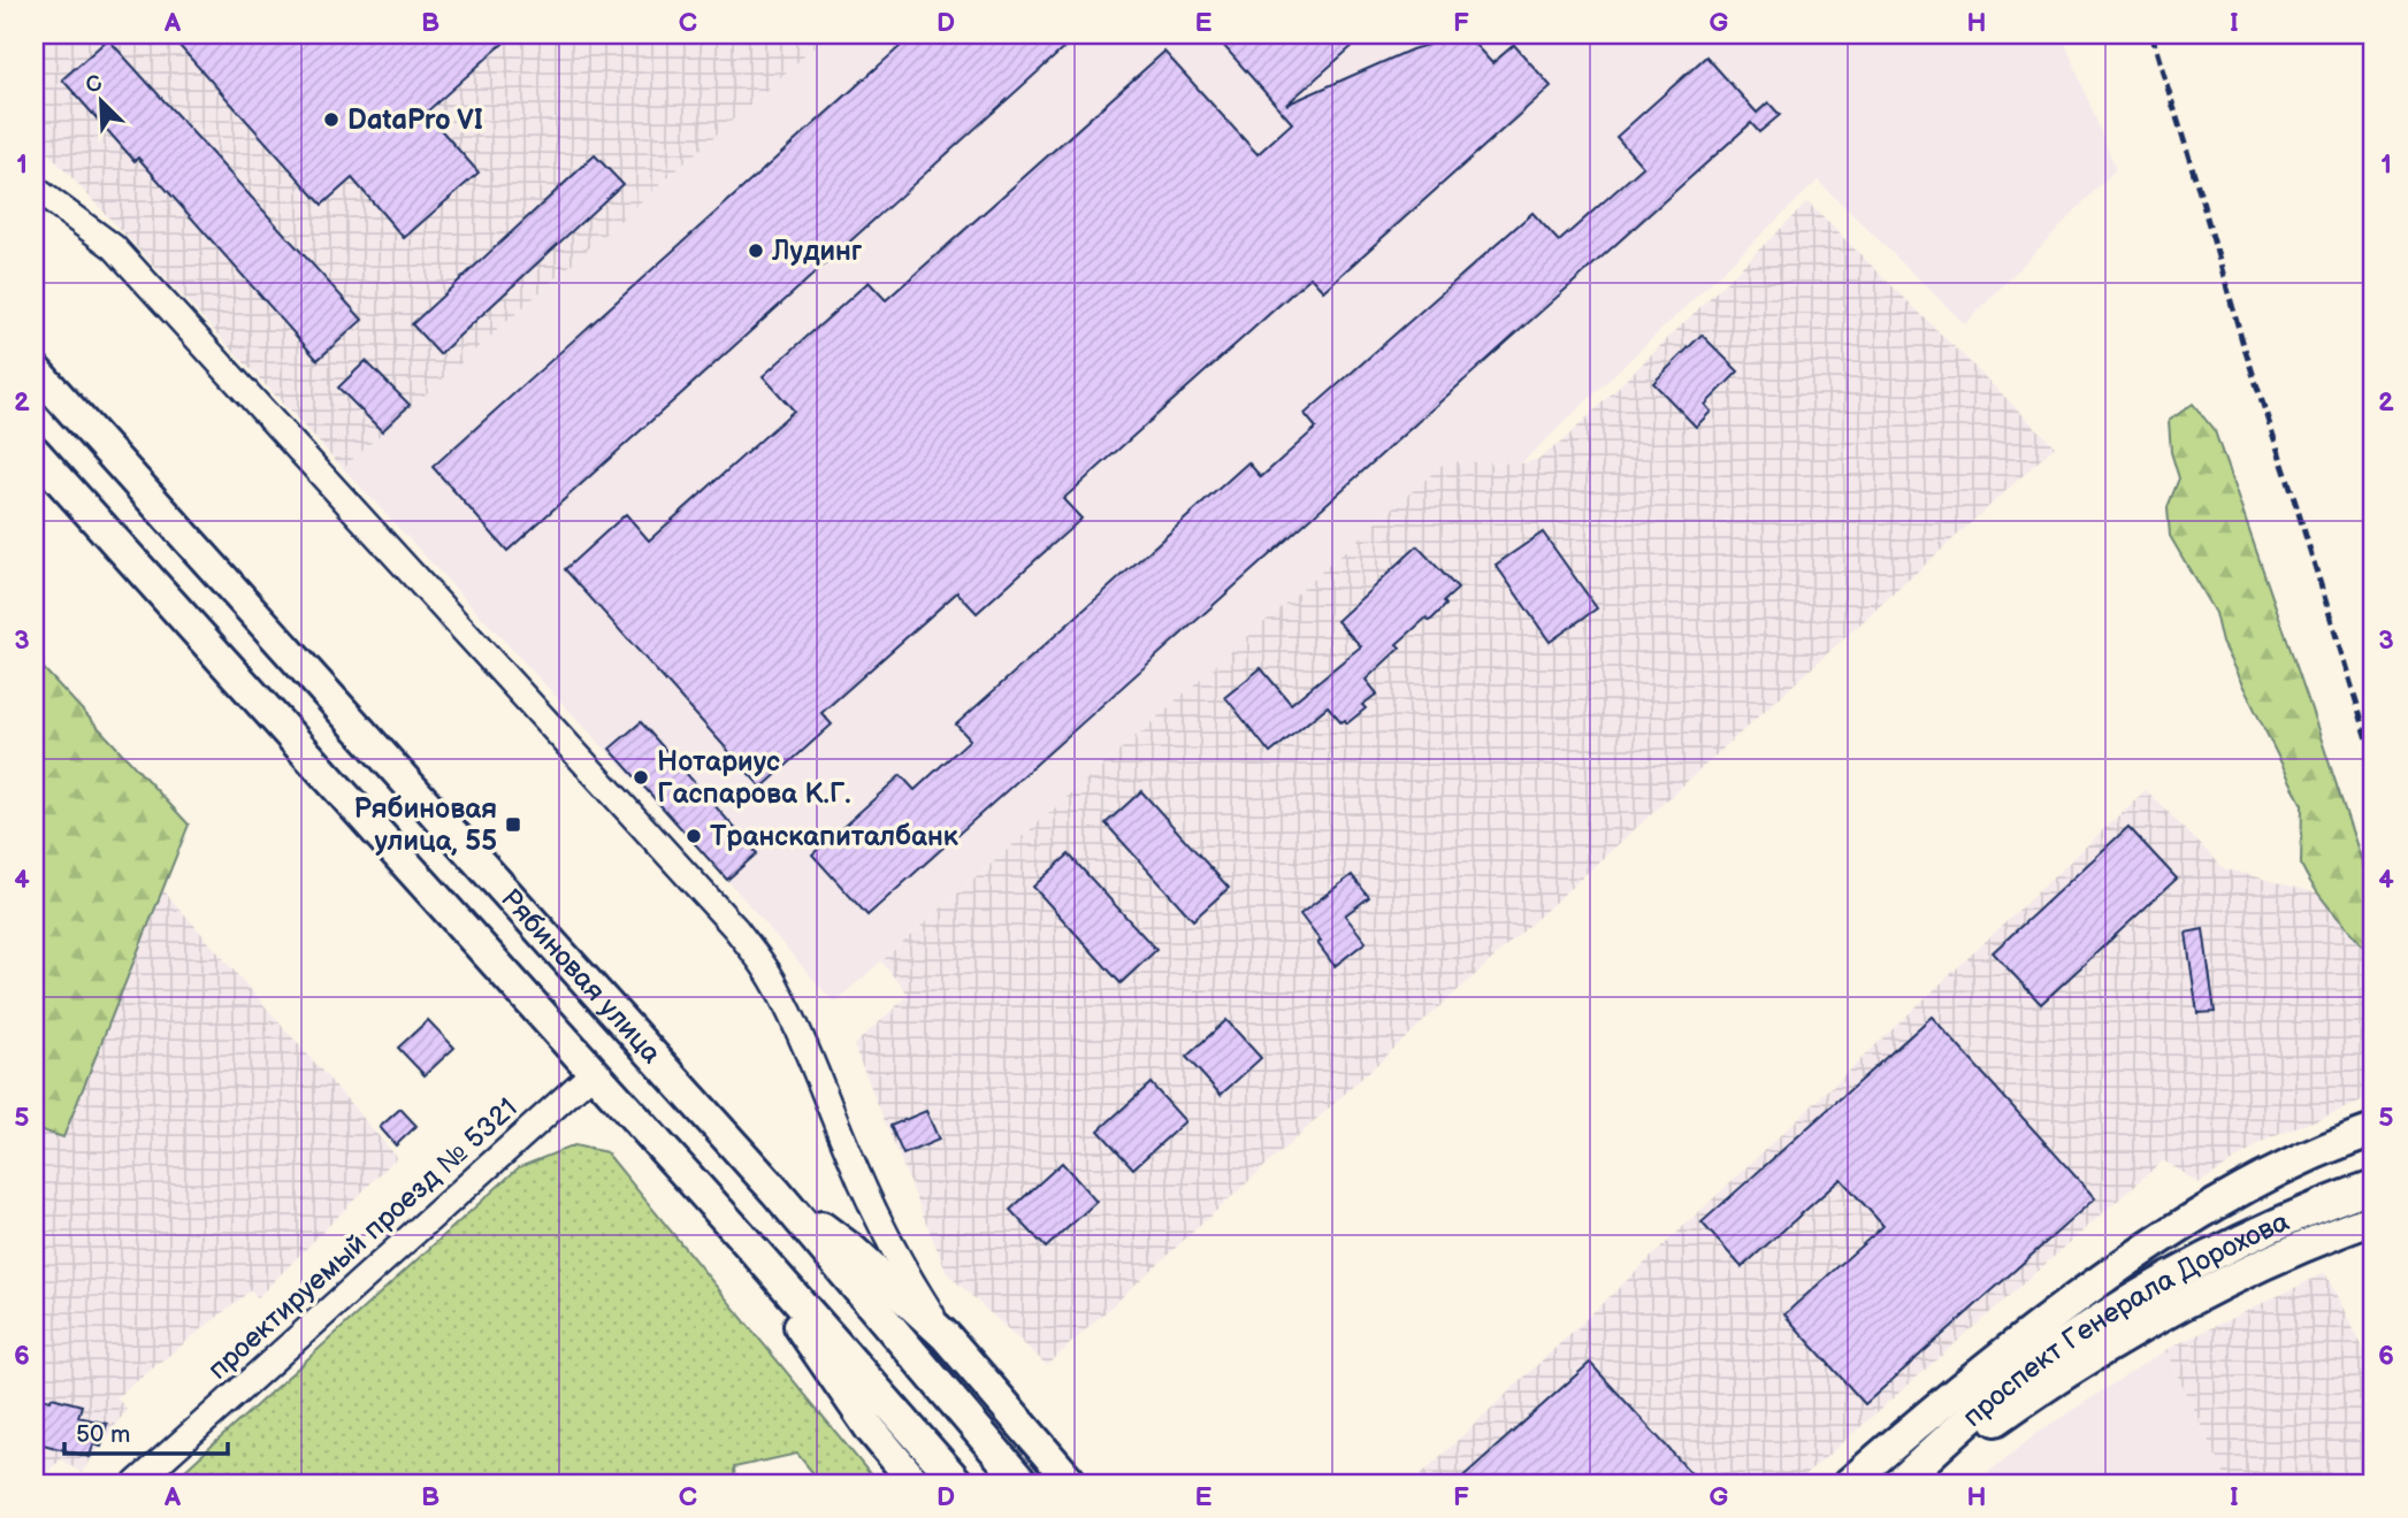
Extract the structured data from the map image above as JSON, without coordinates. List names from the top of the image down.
{
  "streets": {
    "main road": ["Рябиновая улица", "проспект Генерала Дорохова"],
    "street": ["проектируемый проезд № 5321"]
  },
  "crossings": [
    ["Рябиновая улица", "проектируемый проезд № 5321"]
  ],
  "places": {
    "other": [
      "DataPro VI",
      "Лудинг",
      "Нотариус Гаспарова К.Г.",
      "Транскапиталбанк"
    ],
    "transit": ["Рябиновая улица, 55"]
  },
  "scale_bar": "50 m",
  "north": "top left",
  "grid": {
    "columns": [
      "A",
      "B",
      "C",
      "D",
      "E",
      "F",
      "G",
      "H",
      "I"
    ],
    "rows": [
      "1",
      "2",
      "3",
      "4",
      "5",
      "6"
    ]
  }
}
